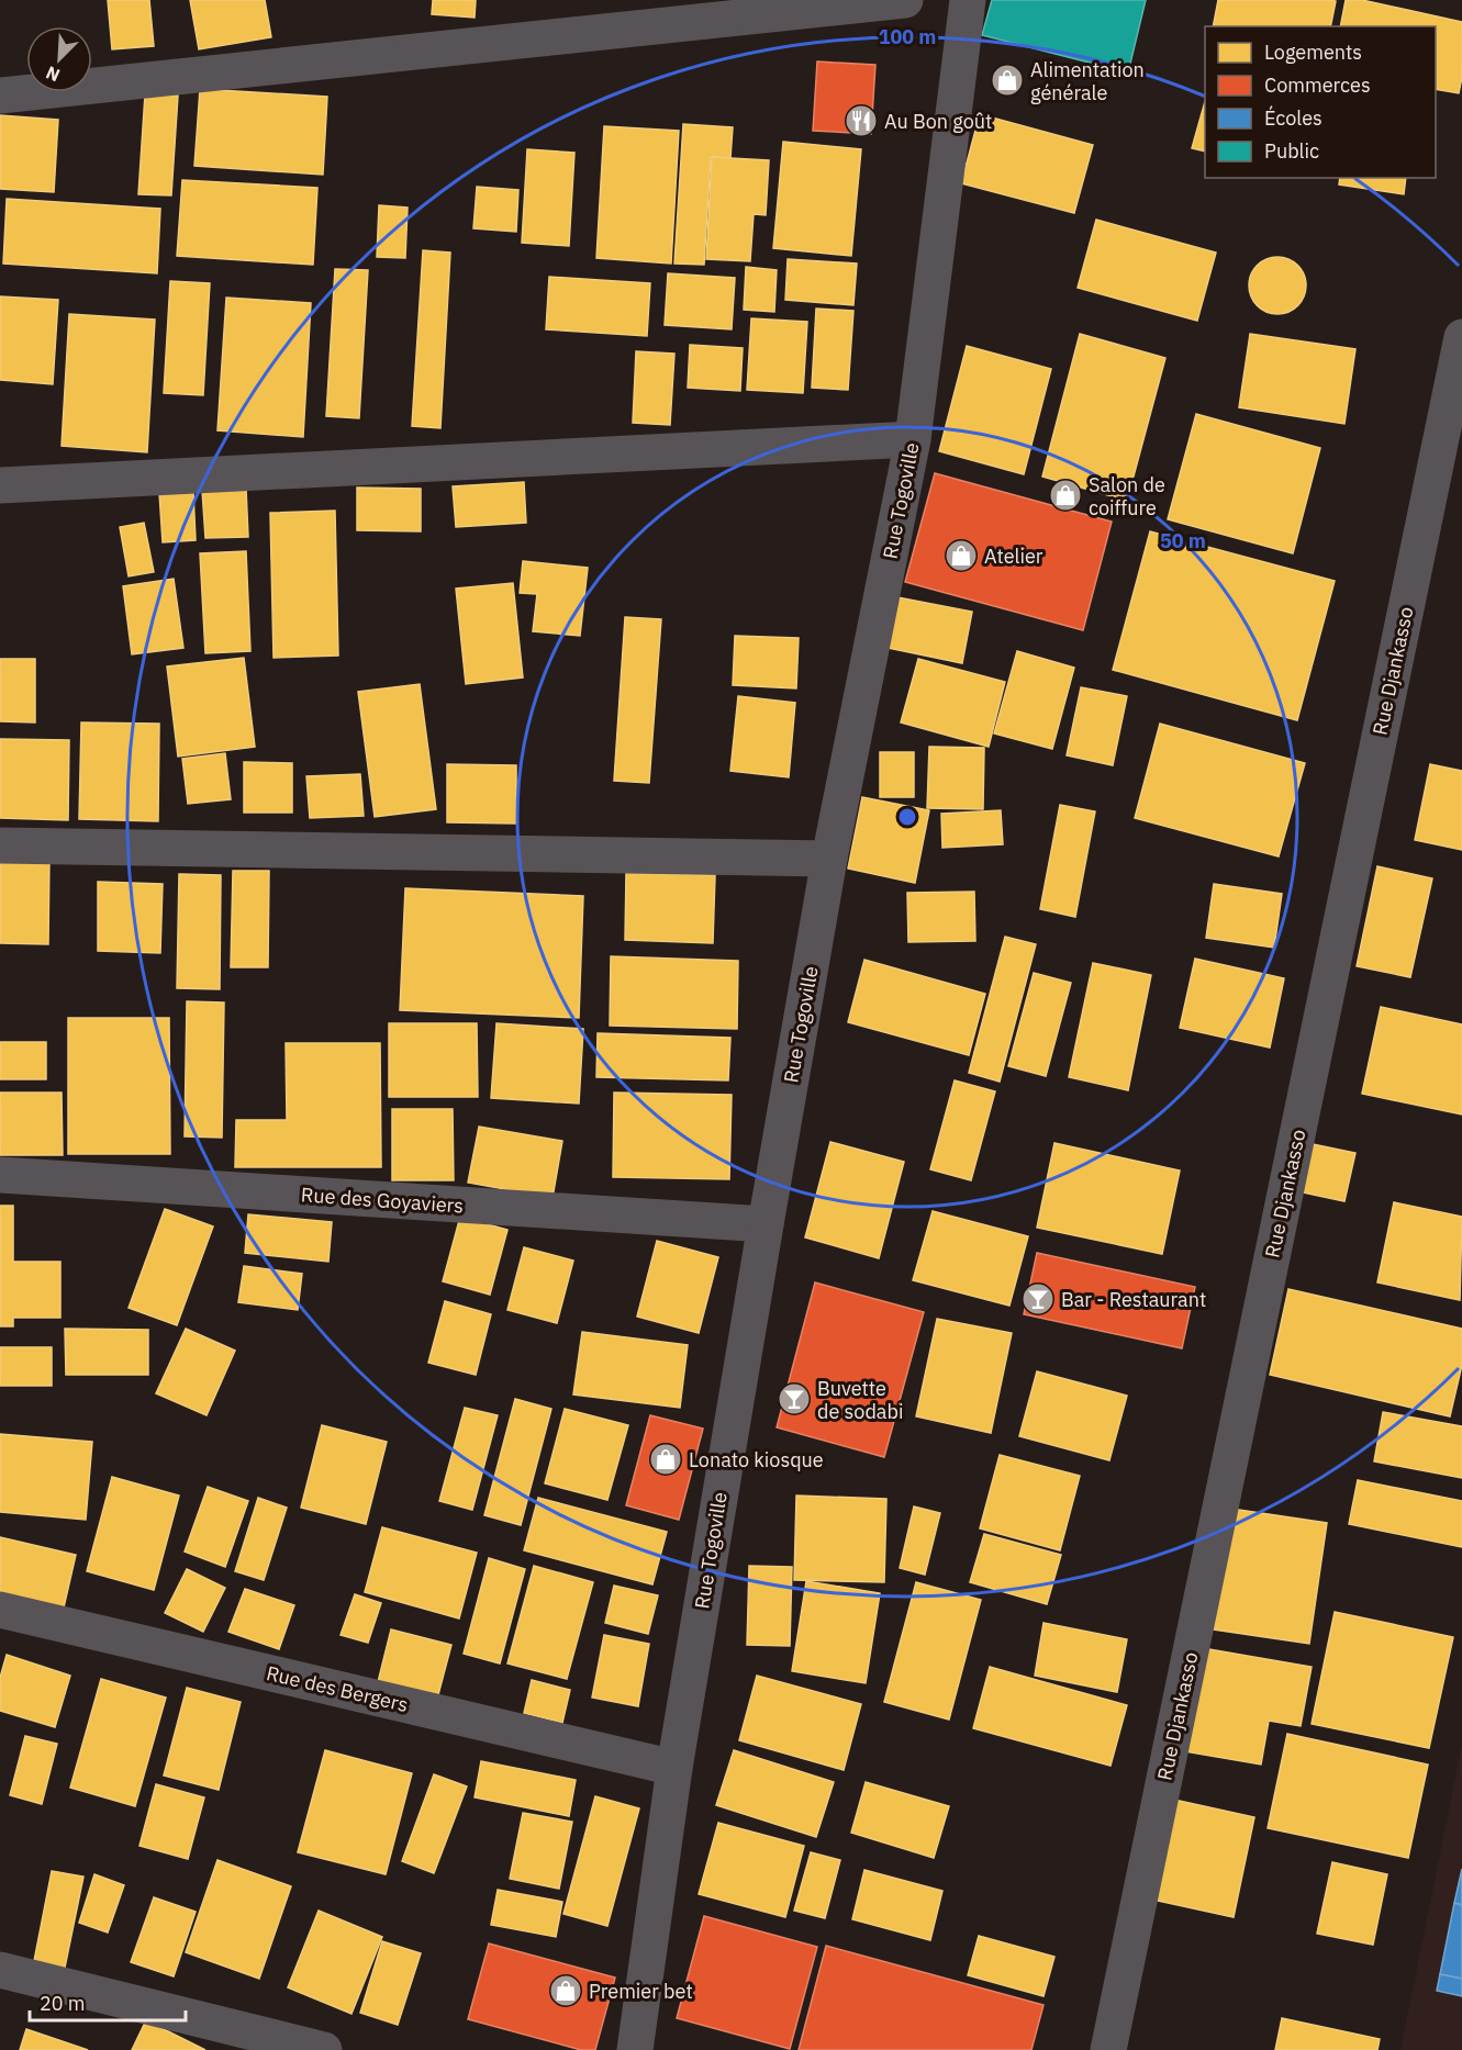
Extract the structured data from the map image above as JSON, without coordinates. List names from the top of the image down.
{
  "streets": {
    "street": [
      "Rue Togoville",
      "Rue Djankasso",
      "Rue des Goyaviers",
      "Rue des Bergers"
    ]
  },
  "crossings": [
    ["Rue Togoville", "Rue des Goyaviers"],
    ["Rue Togoville", "Rue des Bergers"]
  ],
  "places": {
    "shop": [
      "Alimentation générale",
      "Salon de coiffure",
      "Atelier",
      "Lonato kiosque",
      "Premier bet"
    ],
    "restaurant": ["Au Bon goût"],
    "bar": ["Bar - Restaurant", "Buvette de sodabi"]
  },
  "legend": [
    "Logements",
    "Commerces",
    "Écoles",
    "Public"
  ],
  "scale_bar": "20 m",
  "north": "bottom left",
  "rings": ["100 m", "50 m"]
}
